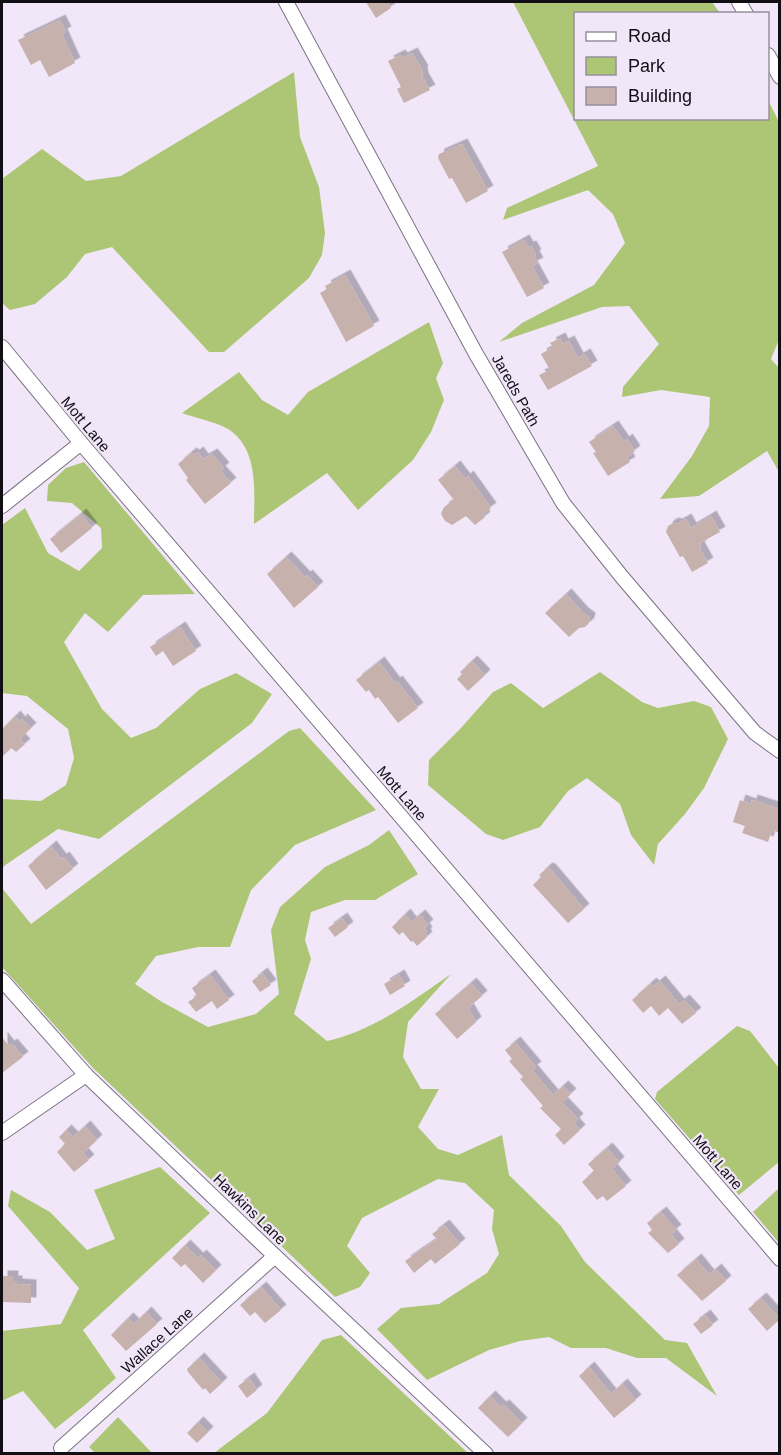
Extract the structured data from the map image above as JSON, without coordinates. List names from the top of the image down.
{
  "streets": {
    "street": [
      "Jareds Path",
      "Mott Lane",
      "Hawkins Lane",
      "Wallace Lane"
    ]
  },
  "crossings": [
    ["Hawkins Lane", "Wallace Lane"]
  ],
  "legend": ["Road", "Park", "Building"]
}
